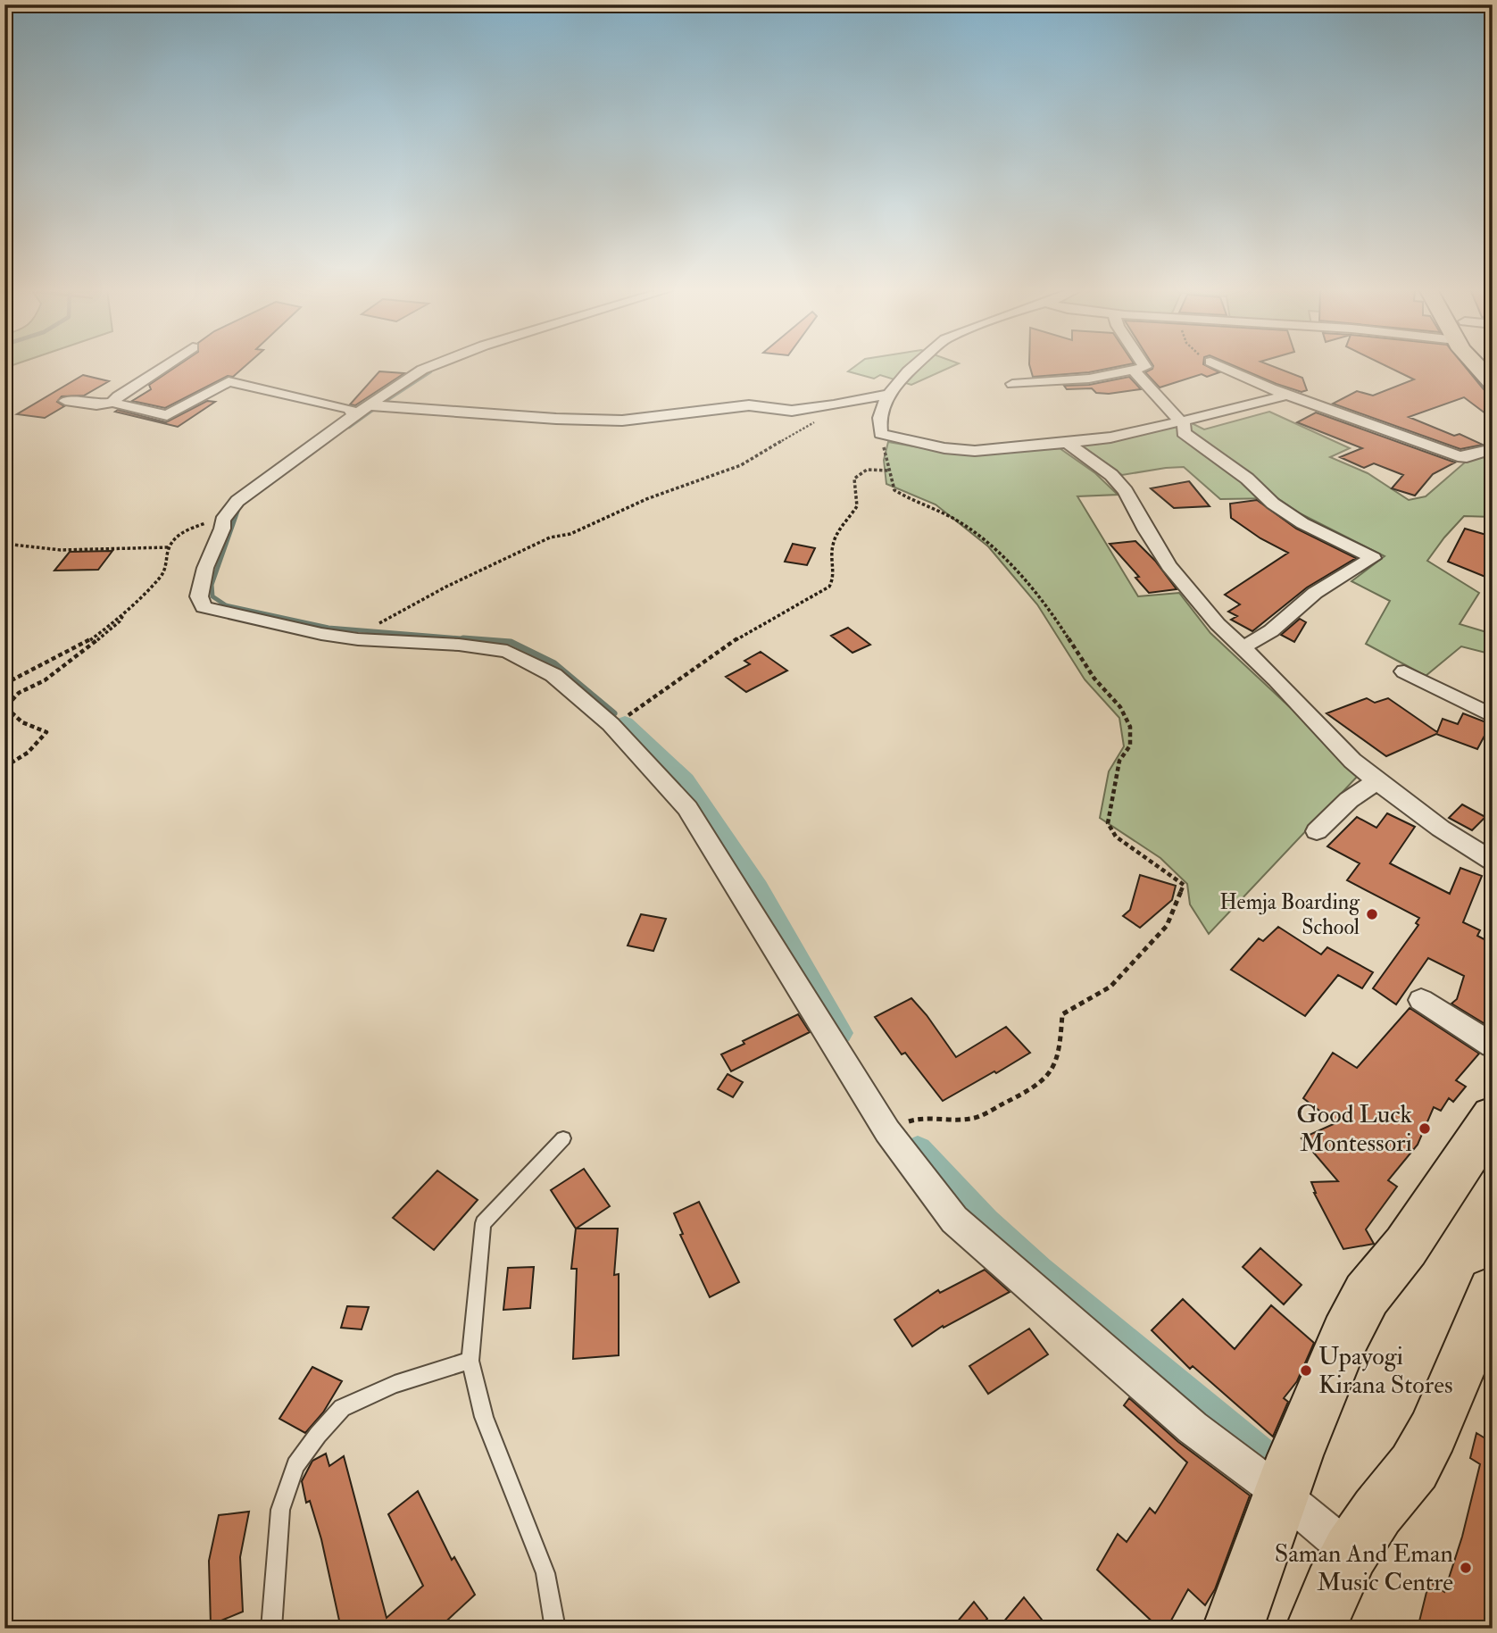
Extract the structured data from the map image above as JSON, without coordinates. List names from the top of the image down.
{
  "places": [
    "Hemja Boarding School",
    "Good Luck Montessori",
    "Upayogi Kirana Stores",
    "Saman And Eman Music Centre"
  ]
}
